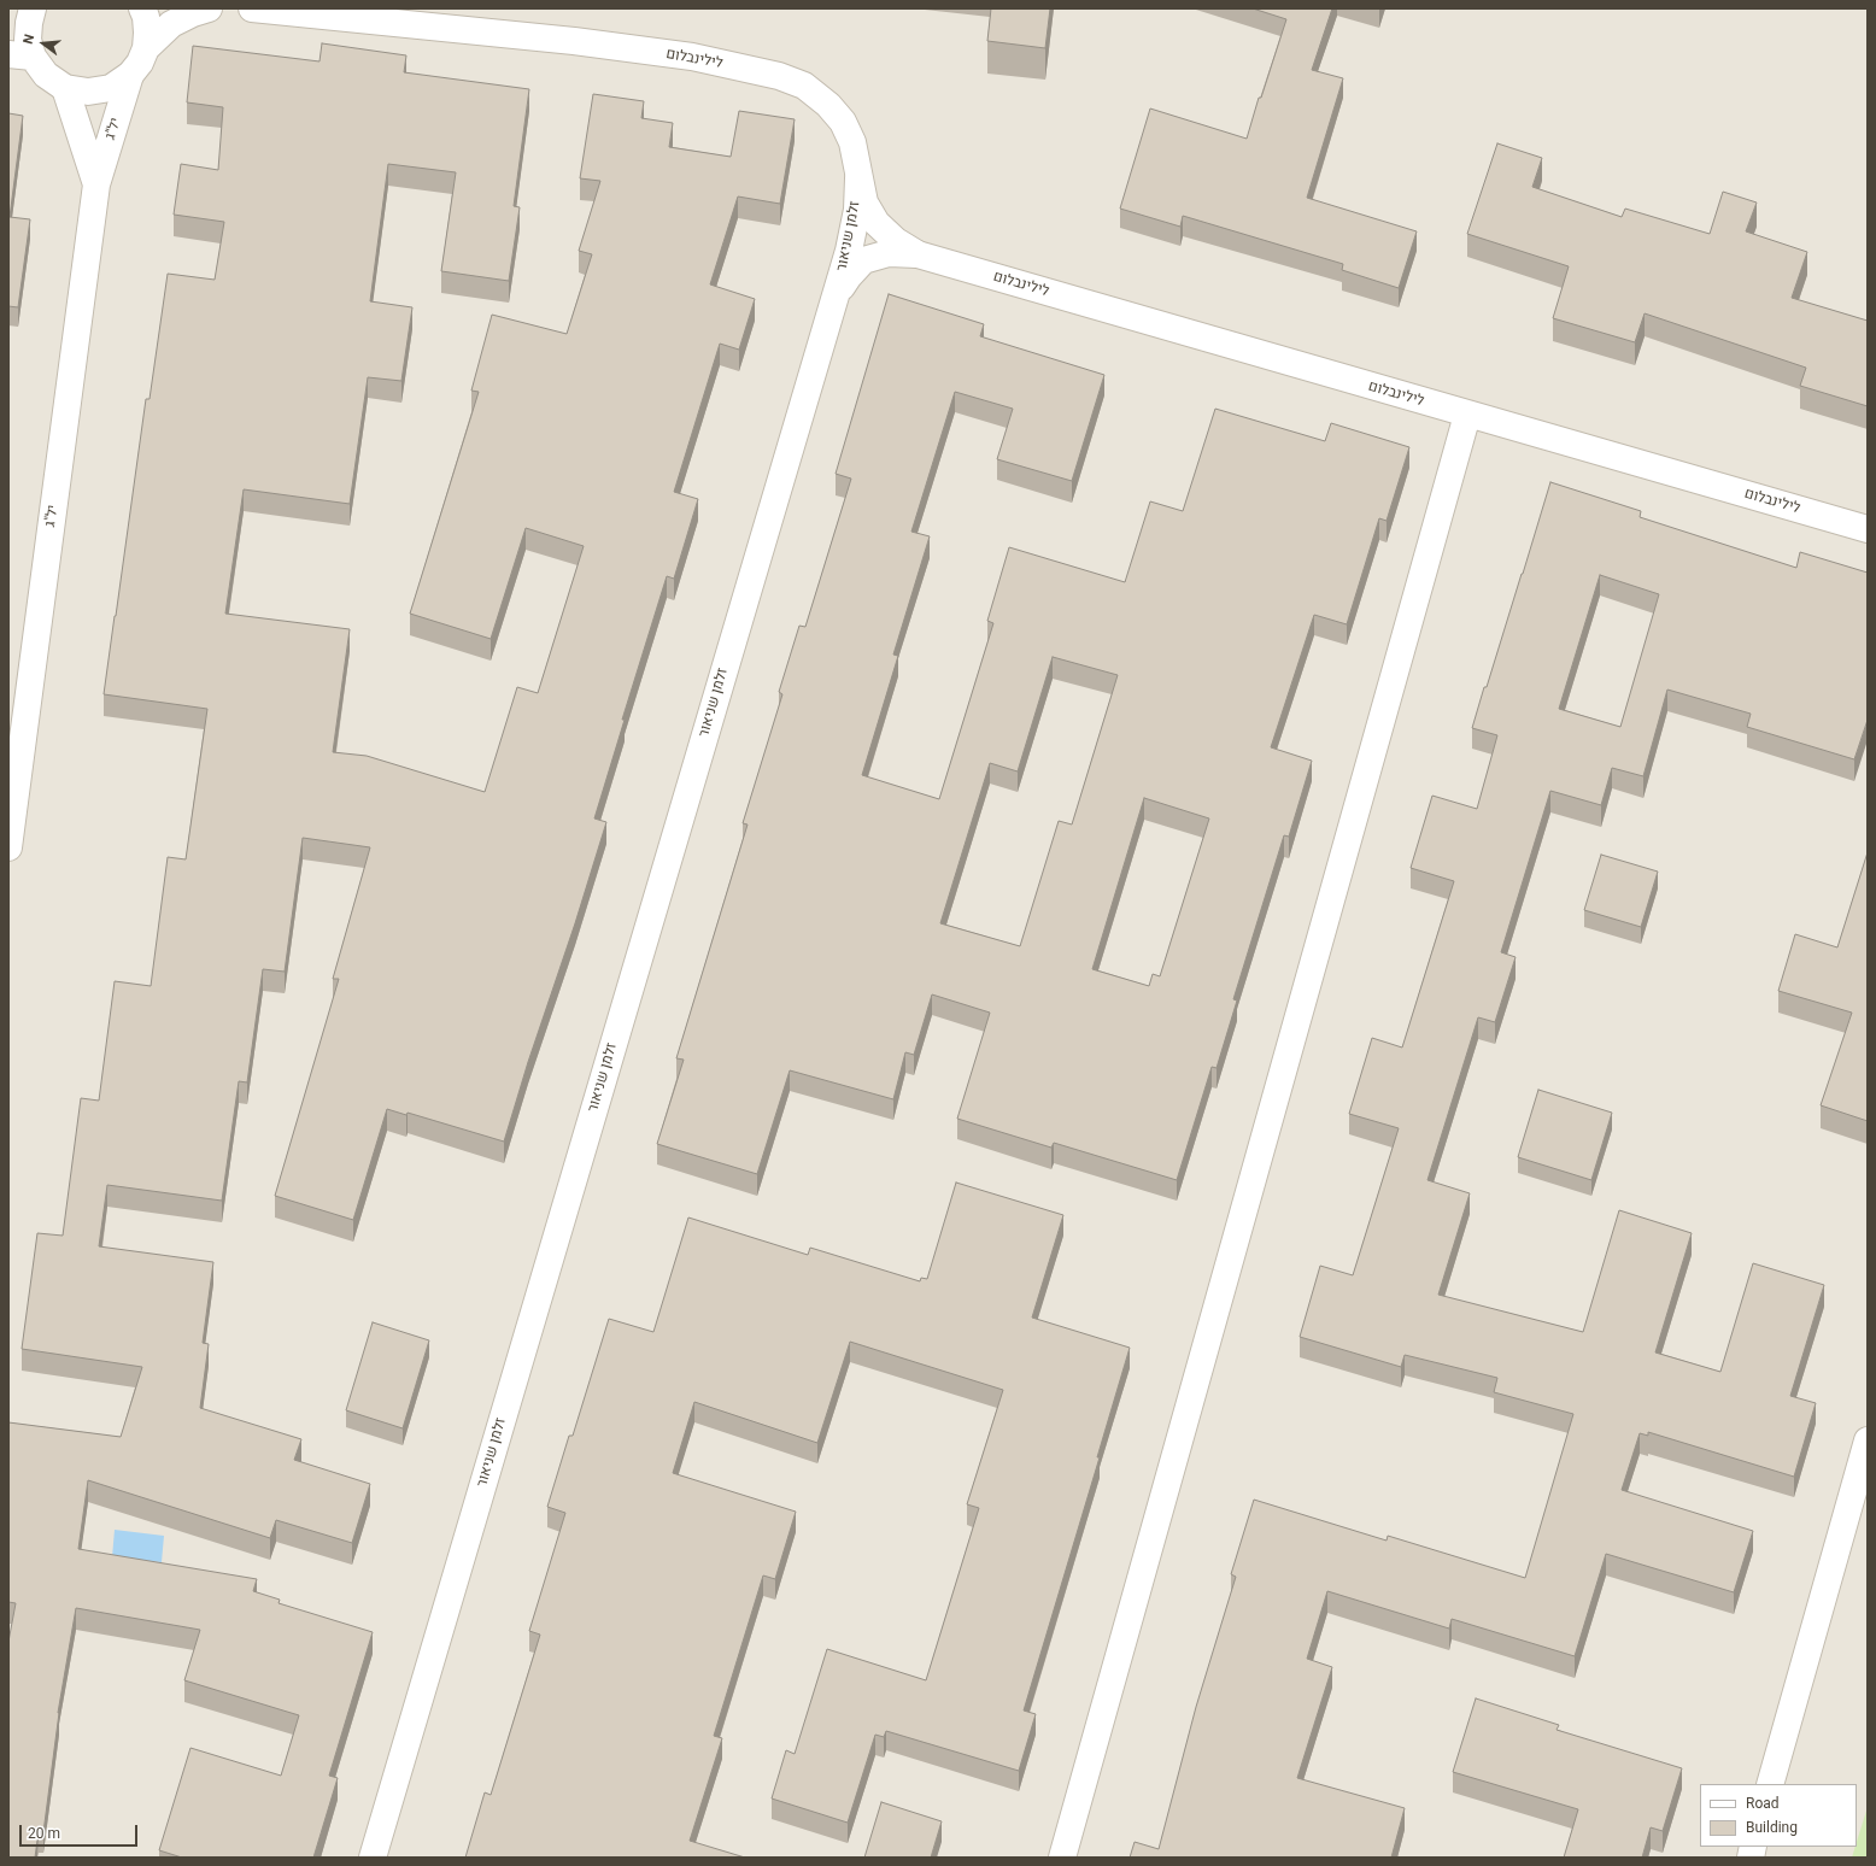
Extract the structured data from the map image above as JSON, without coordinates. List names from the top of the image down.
{
  "streets": {
    "street": ["לילינבלום", "יל\"ג", "זלמן שניאור"]
  },
  "crossings": [
    ["לילינבלום", "זלמן שניאור"]
  ],
  "legend": ["Road", "Building"],
  "scale_bar": "20 m",
  "north": "left"
}
